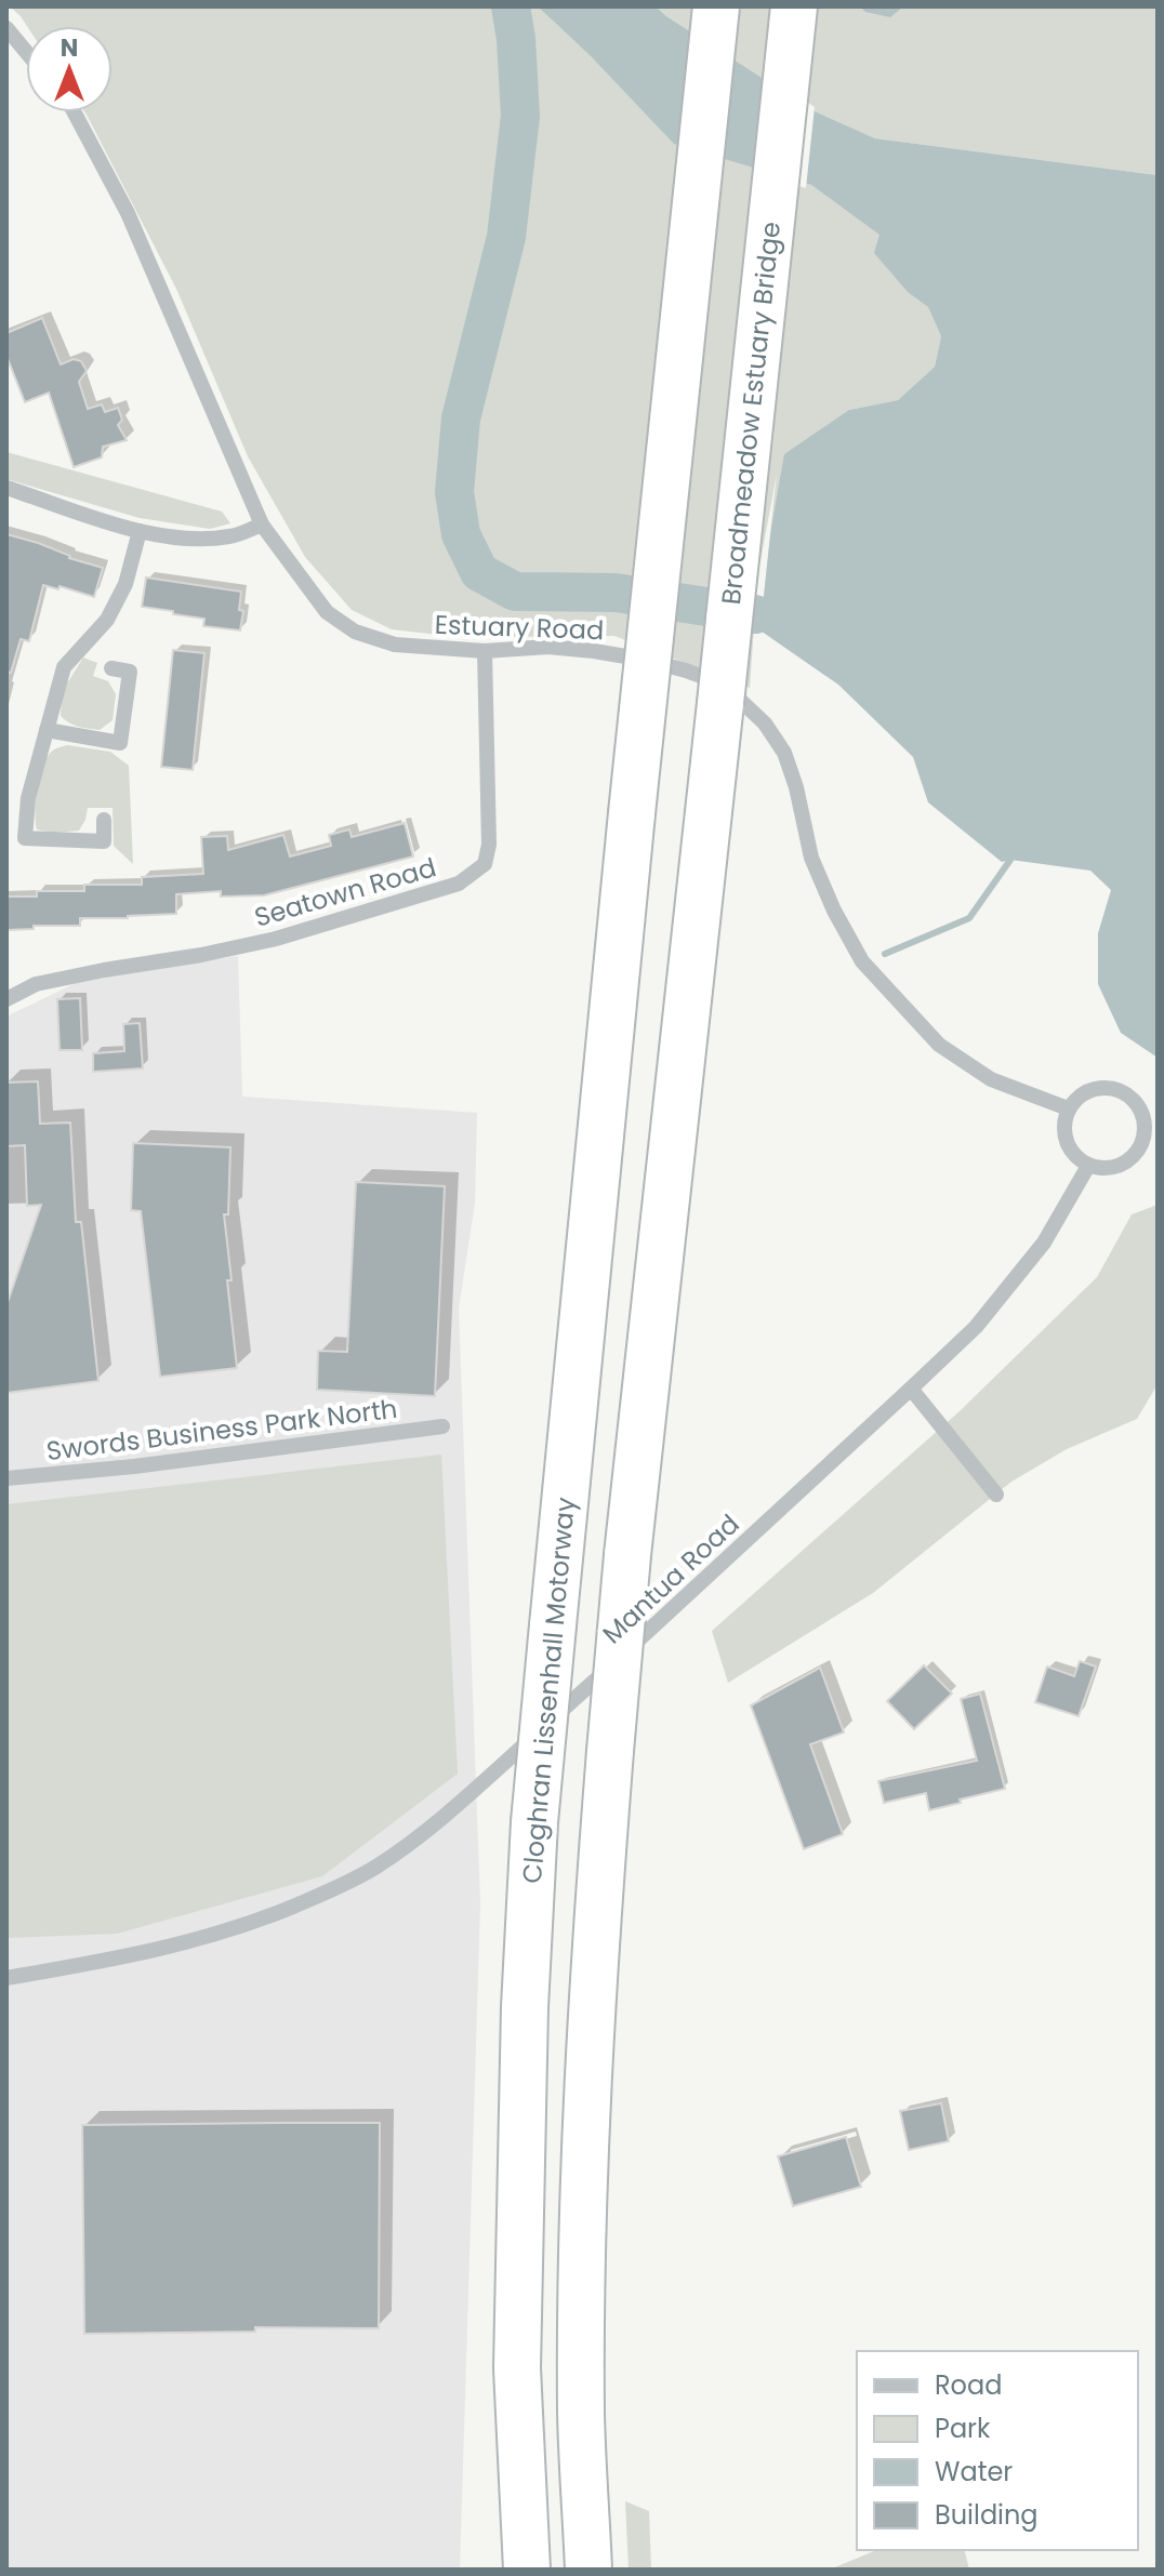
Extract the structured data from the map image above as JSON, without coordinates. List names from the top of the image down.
{
  "streets": {
    "highway": ["Broadmeadow Estuary Bridge", "Cloghran Lissenhall Motorway"],
    "street": [
      "Estuary Road",
      "Seatown Road",
      "Swords Business Park North",
      "Mantua Road"
    ]
  },
  "crossings": [
    ["Estuary Road", "Seatown Road"],
    ["Estuary Road", "Mantua Road"]
  ],
  "legend": [
    "Road",
    "Park",
    "Water",
    "Building"
  ],
  "north": "top"
}
